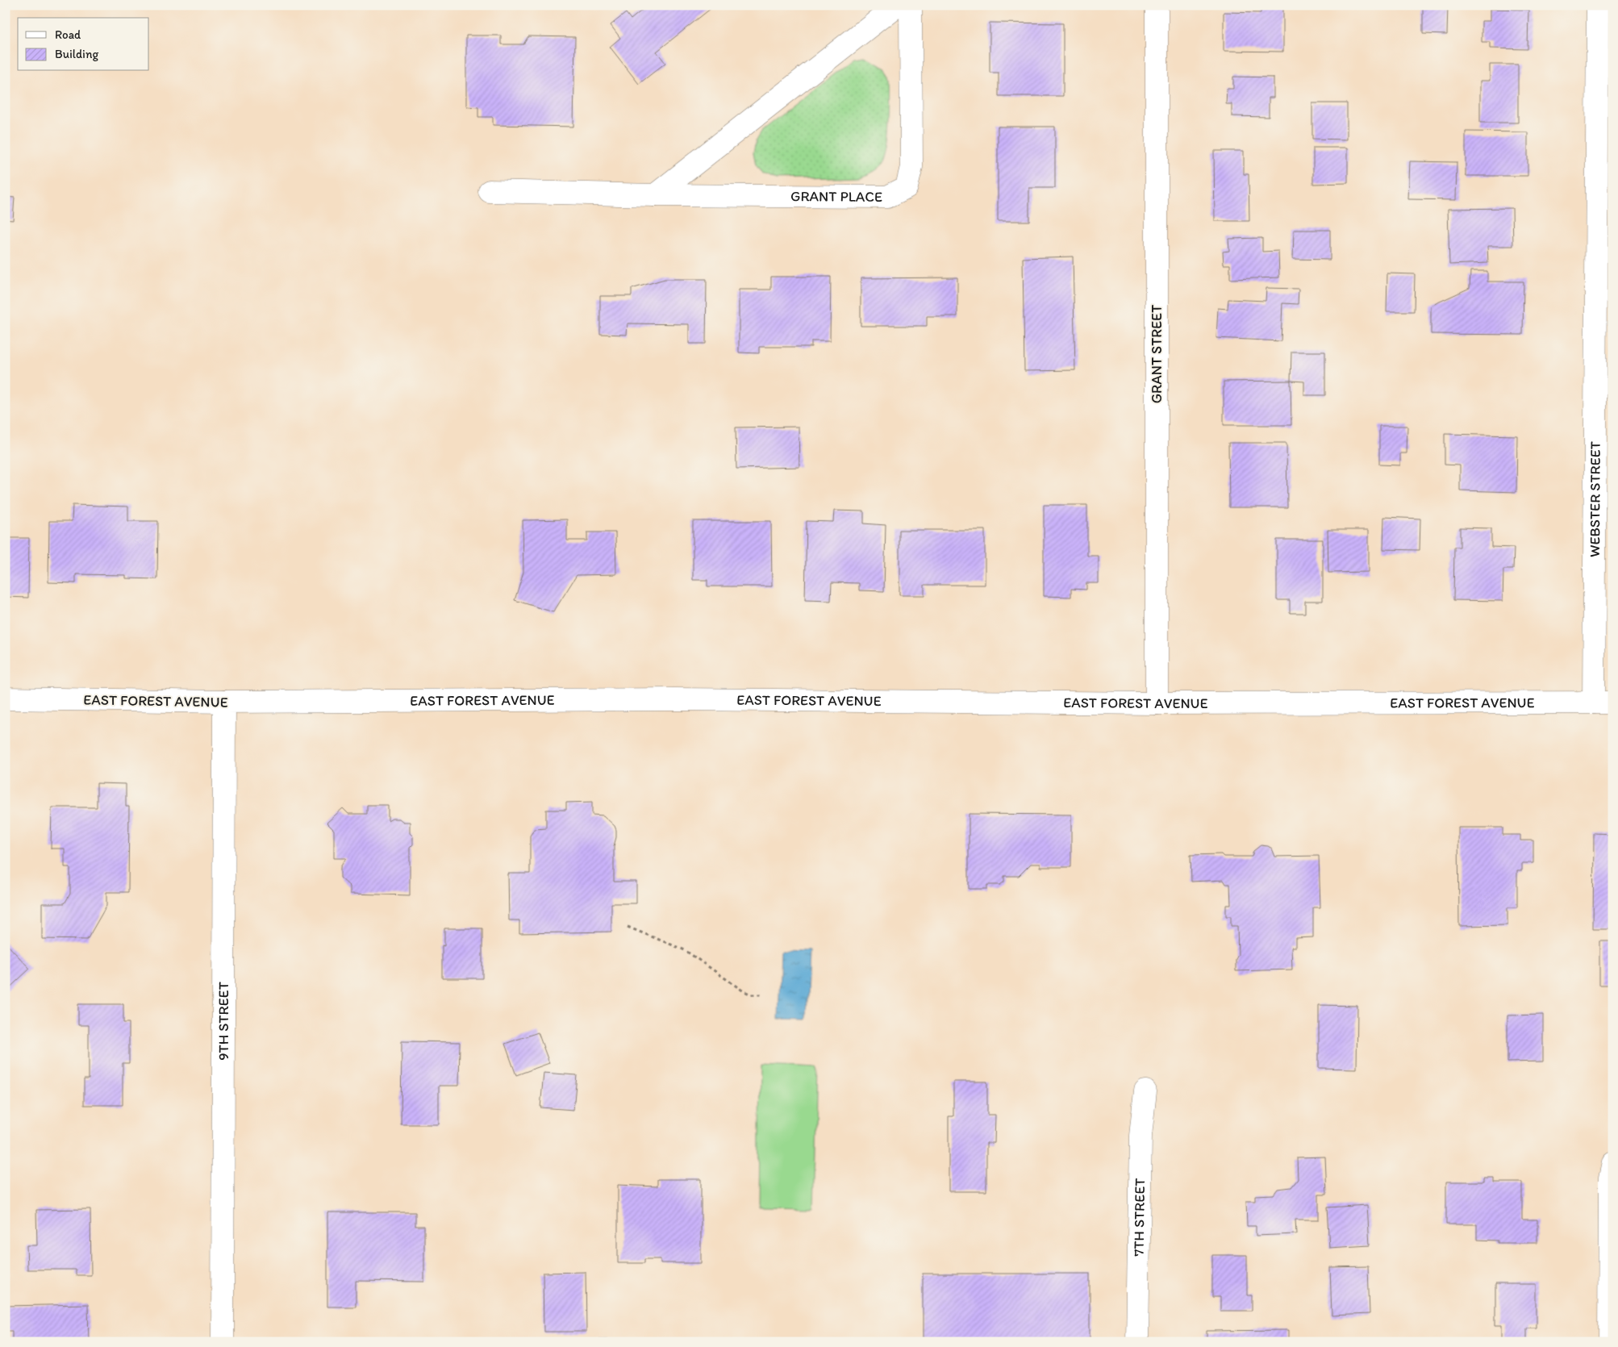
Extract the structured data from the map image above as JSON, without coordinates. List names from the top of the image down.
{
  "streets": {
    "street": [
      "GRANT PLACE",
      "GRANT STREET",
      "WEBSTER STREET",
      "EAST FOREST AVENUE",
      "9TH STREET",
      "7TH STREET"
    ]
  },
  "crossings": [
    ["GRANT STREET", "EAST FOREST AVENUE"],
    ["WEBSTER STREET", "EAST FOREST AVENUE"],
    ["EAST FOREST AVENUE", "9TH STREET"]
  ],
  "legend": ["Road", "Building"]
}
